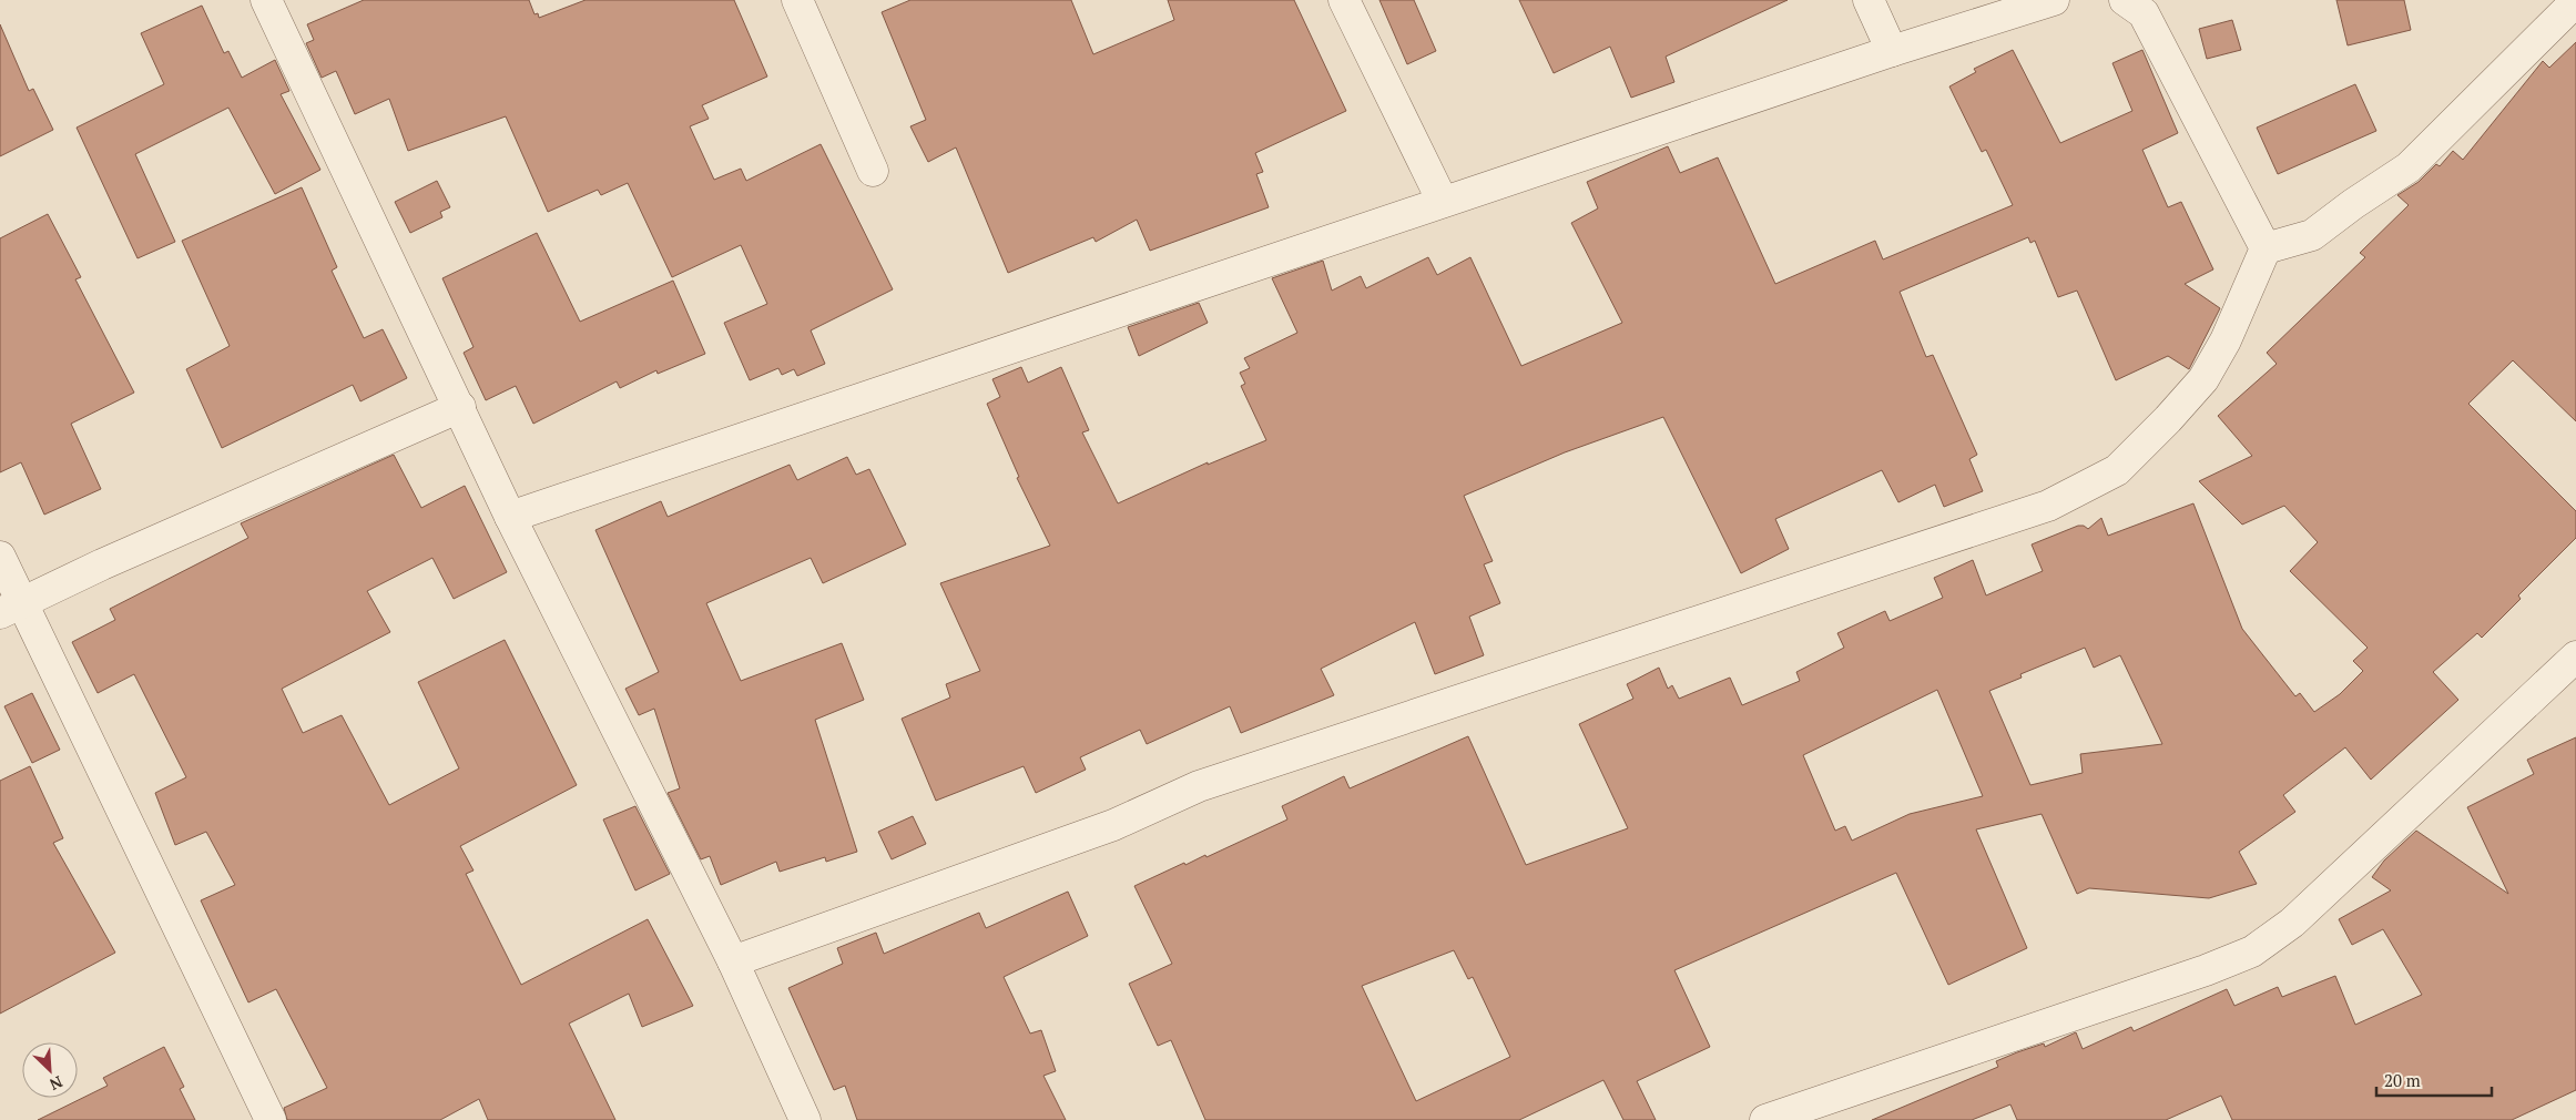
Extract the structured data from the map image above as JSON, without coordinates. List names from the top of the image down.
{
  "scale_bar": "20 m",
  "north": "bottom right"
}
